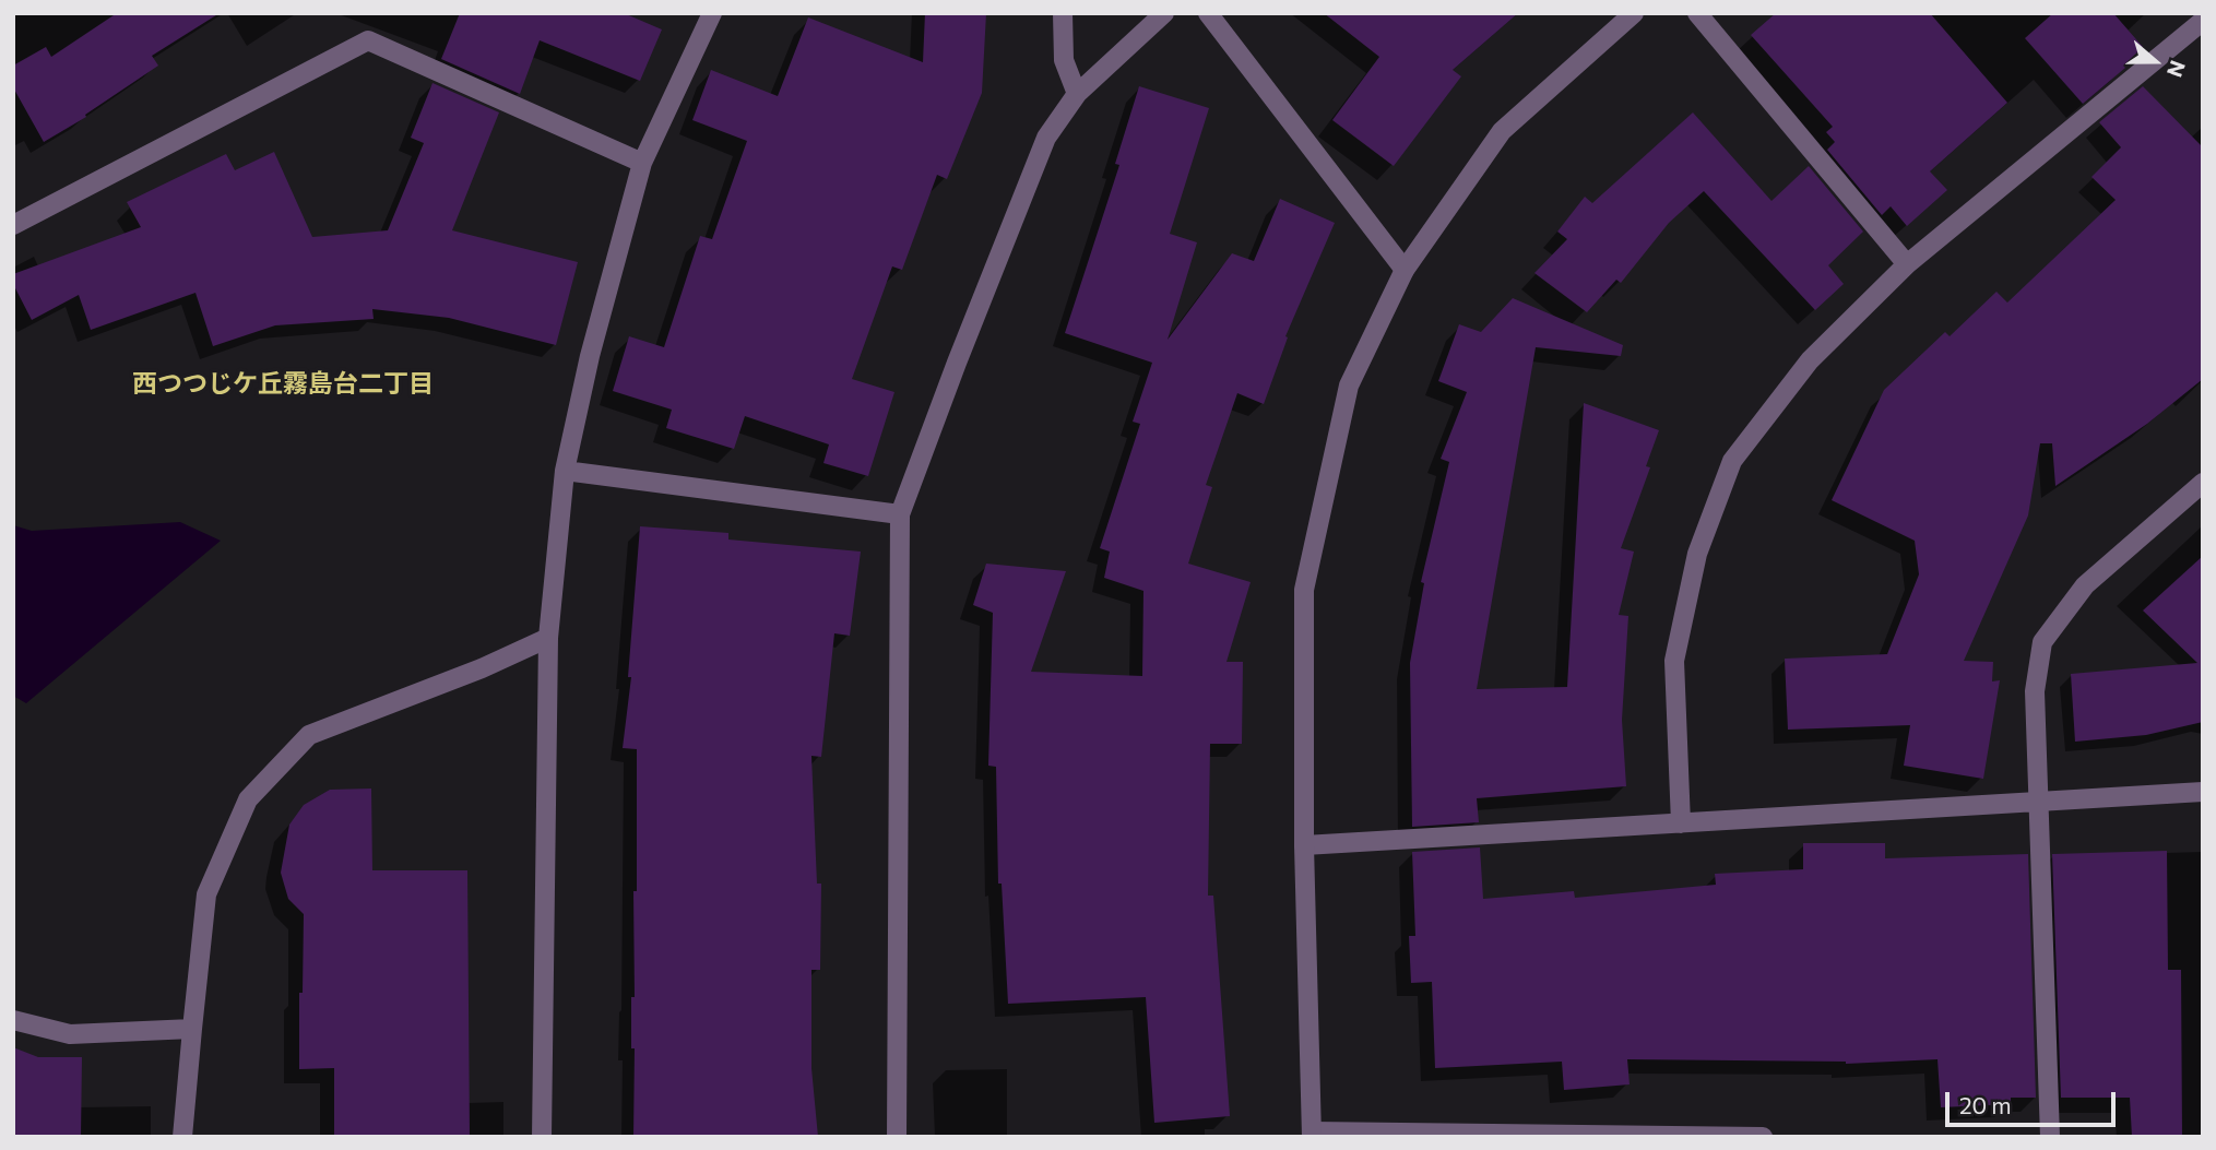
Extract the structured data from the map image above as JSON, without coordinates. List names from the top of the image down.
{
  "districts": ["西つつじケ丘霧島台二丁目"],
  "scale_bar": "20 m",
  "north": "right"
}
